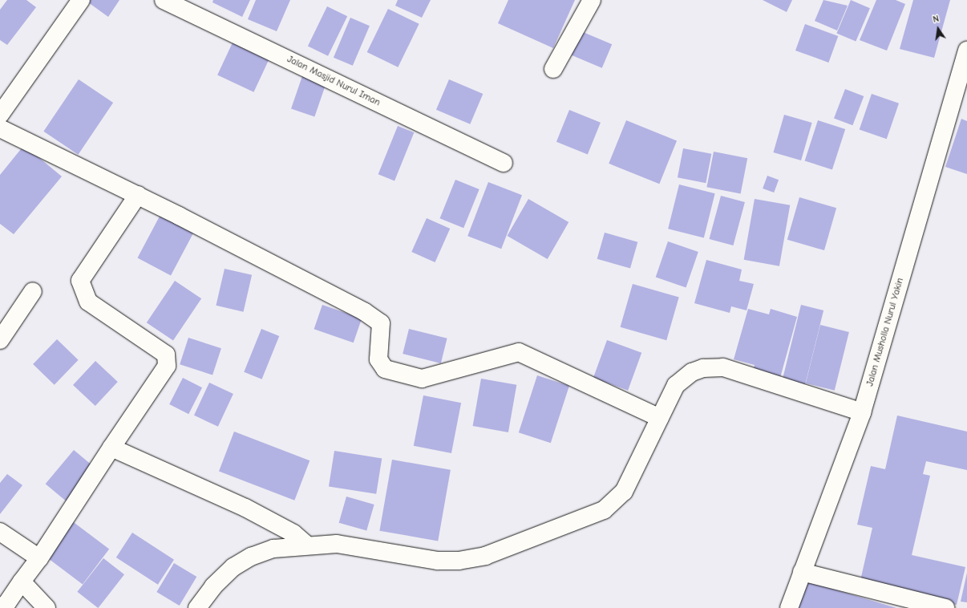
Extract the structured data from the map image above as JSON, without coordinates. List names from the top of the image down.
{
  "streets": {
    "street": ["Jalan Masjid Nurul Iman", "Jalan Musholla Nurul Yakin"]
  },
  "north": "top"
}
